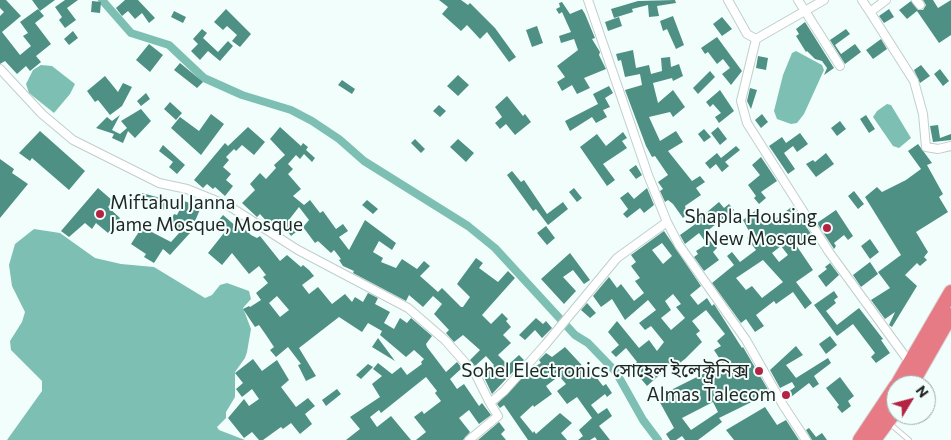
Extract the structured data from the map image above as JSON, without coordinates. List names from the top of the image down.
{
  "places": [
    "Miftahul Janna Jame Mosque, Mosque",
    "Shapla Housing New Mosque",
    "Sohel Electronics সোহেল ইলেক্ট্রনিক্স",
    "Almas Talecom"
  ],
  "north": "top right"
}
